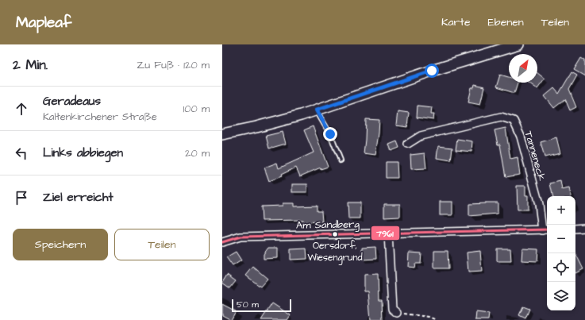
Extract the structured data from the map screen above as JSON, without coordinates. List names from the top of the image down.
{
  "streets": {
    "street": ["Tanneneck", "Am Sandberg"]
  },
  "crossings": [
    ["Tanneneck", "Am Sandberg"]
  ],
  "places": ["Oersdorf, Wiesengrund"],
  "lines": ["transit line 7961"],
  "scale_bar": "50 m",
  "north": "top right",
  "page": {
    "header": "Mapleaf",
    "nav": ["Karte", "Ebenen", "Teilen"],
    "heading": ["2 Min.", "Zu Fuß · 120 m"],
    "list": [
      ["Geradeaus", "Kaltenkirchener Straße", "100 m"],
      ["Links abbiegen", "20 m"],
      "Ziel erreicht"
    ],
    "map_buttons": ["+", "−"],
    "buttons": ["Speichern", "Teilen"],
    "scale": "50 m"
  }
}
